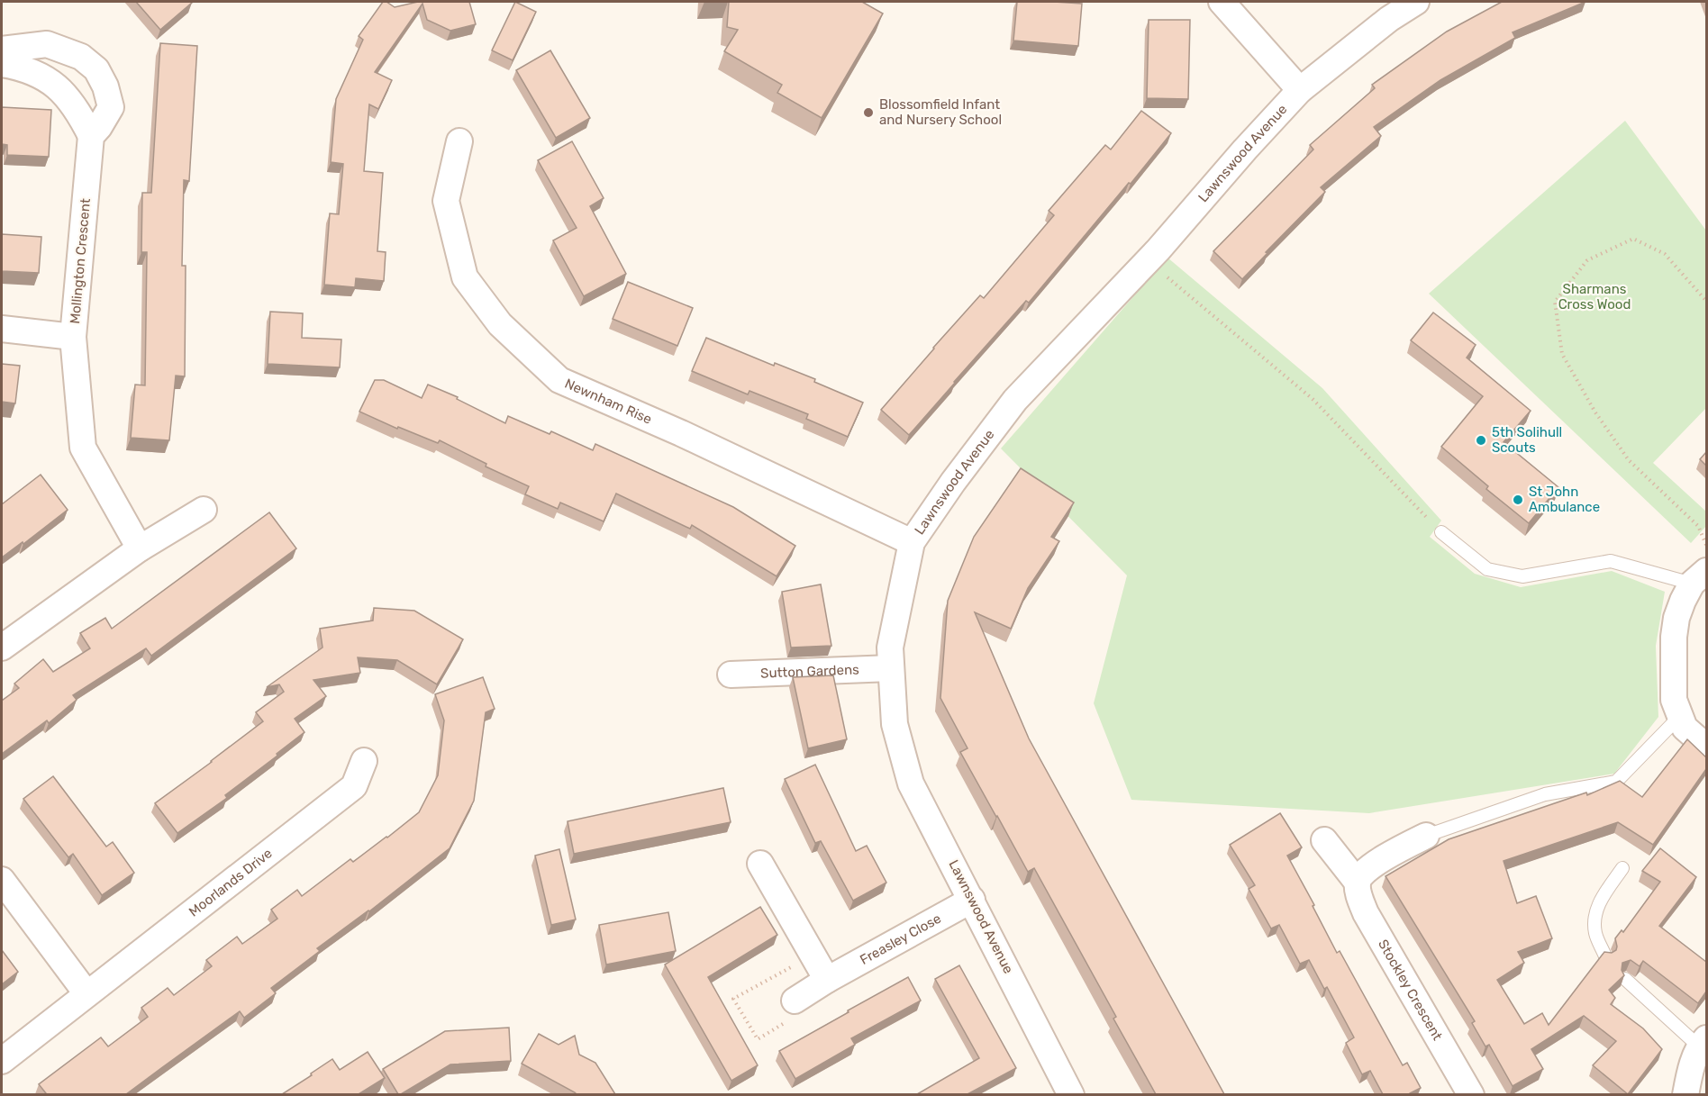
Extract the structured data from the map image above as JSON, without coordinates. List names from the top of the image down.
{
  "streets": {
    "street": [
      "Lawnswood Avenue",
      "Mollington Crescent",
      "Newnham Rise",
      "Sutton Gardens",
      "Moorlands Drive",
      "Freasley Close",
      "Stockley Crescent"
    ]
  },
  "crossings": [
    ["Lawnswood Avenue", "Newnham Rise"],
    ["Lawnswood Avenue", "Sutton Gardens"],
    ["Lawnswood Avenue", "Freasley Close"]
  ],
  "parks": ["Sharmans Cross Wood"],
  "places": ["Blossomfield Infant and Nursery School", "5th Solihull Scouts", "St John Ambulance"]
}
